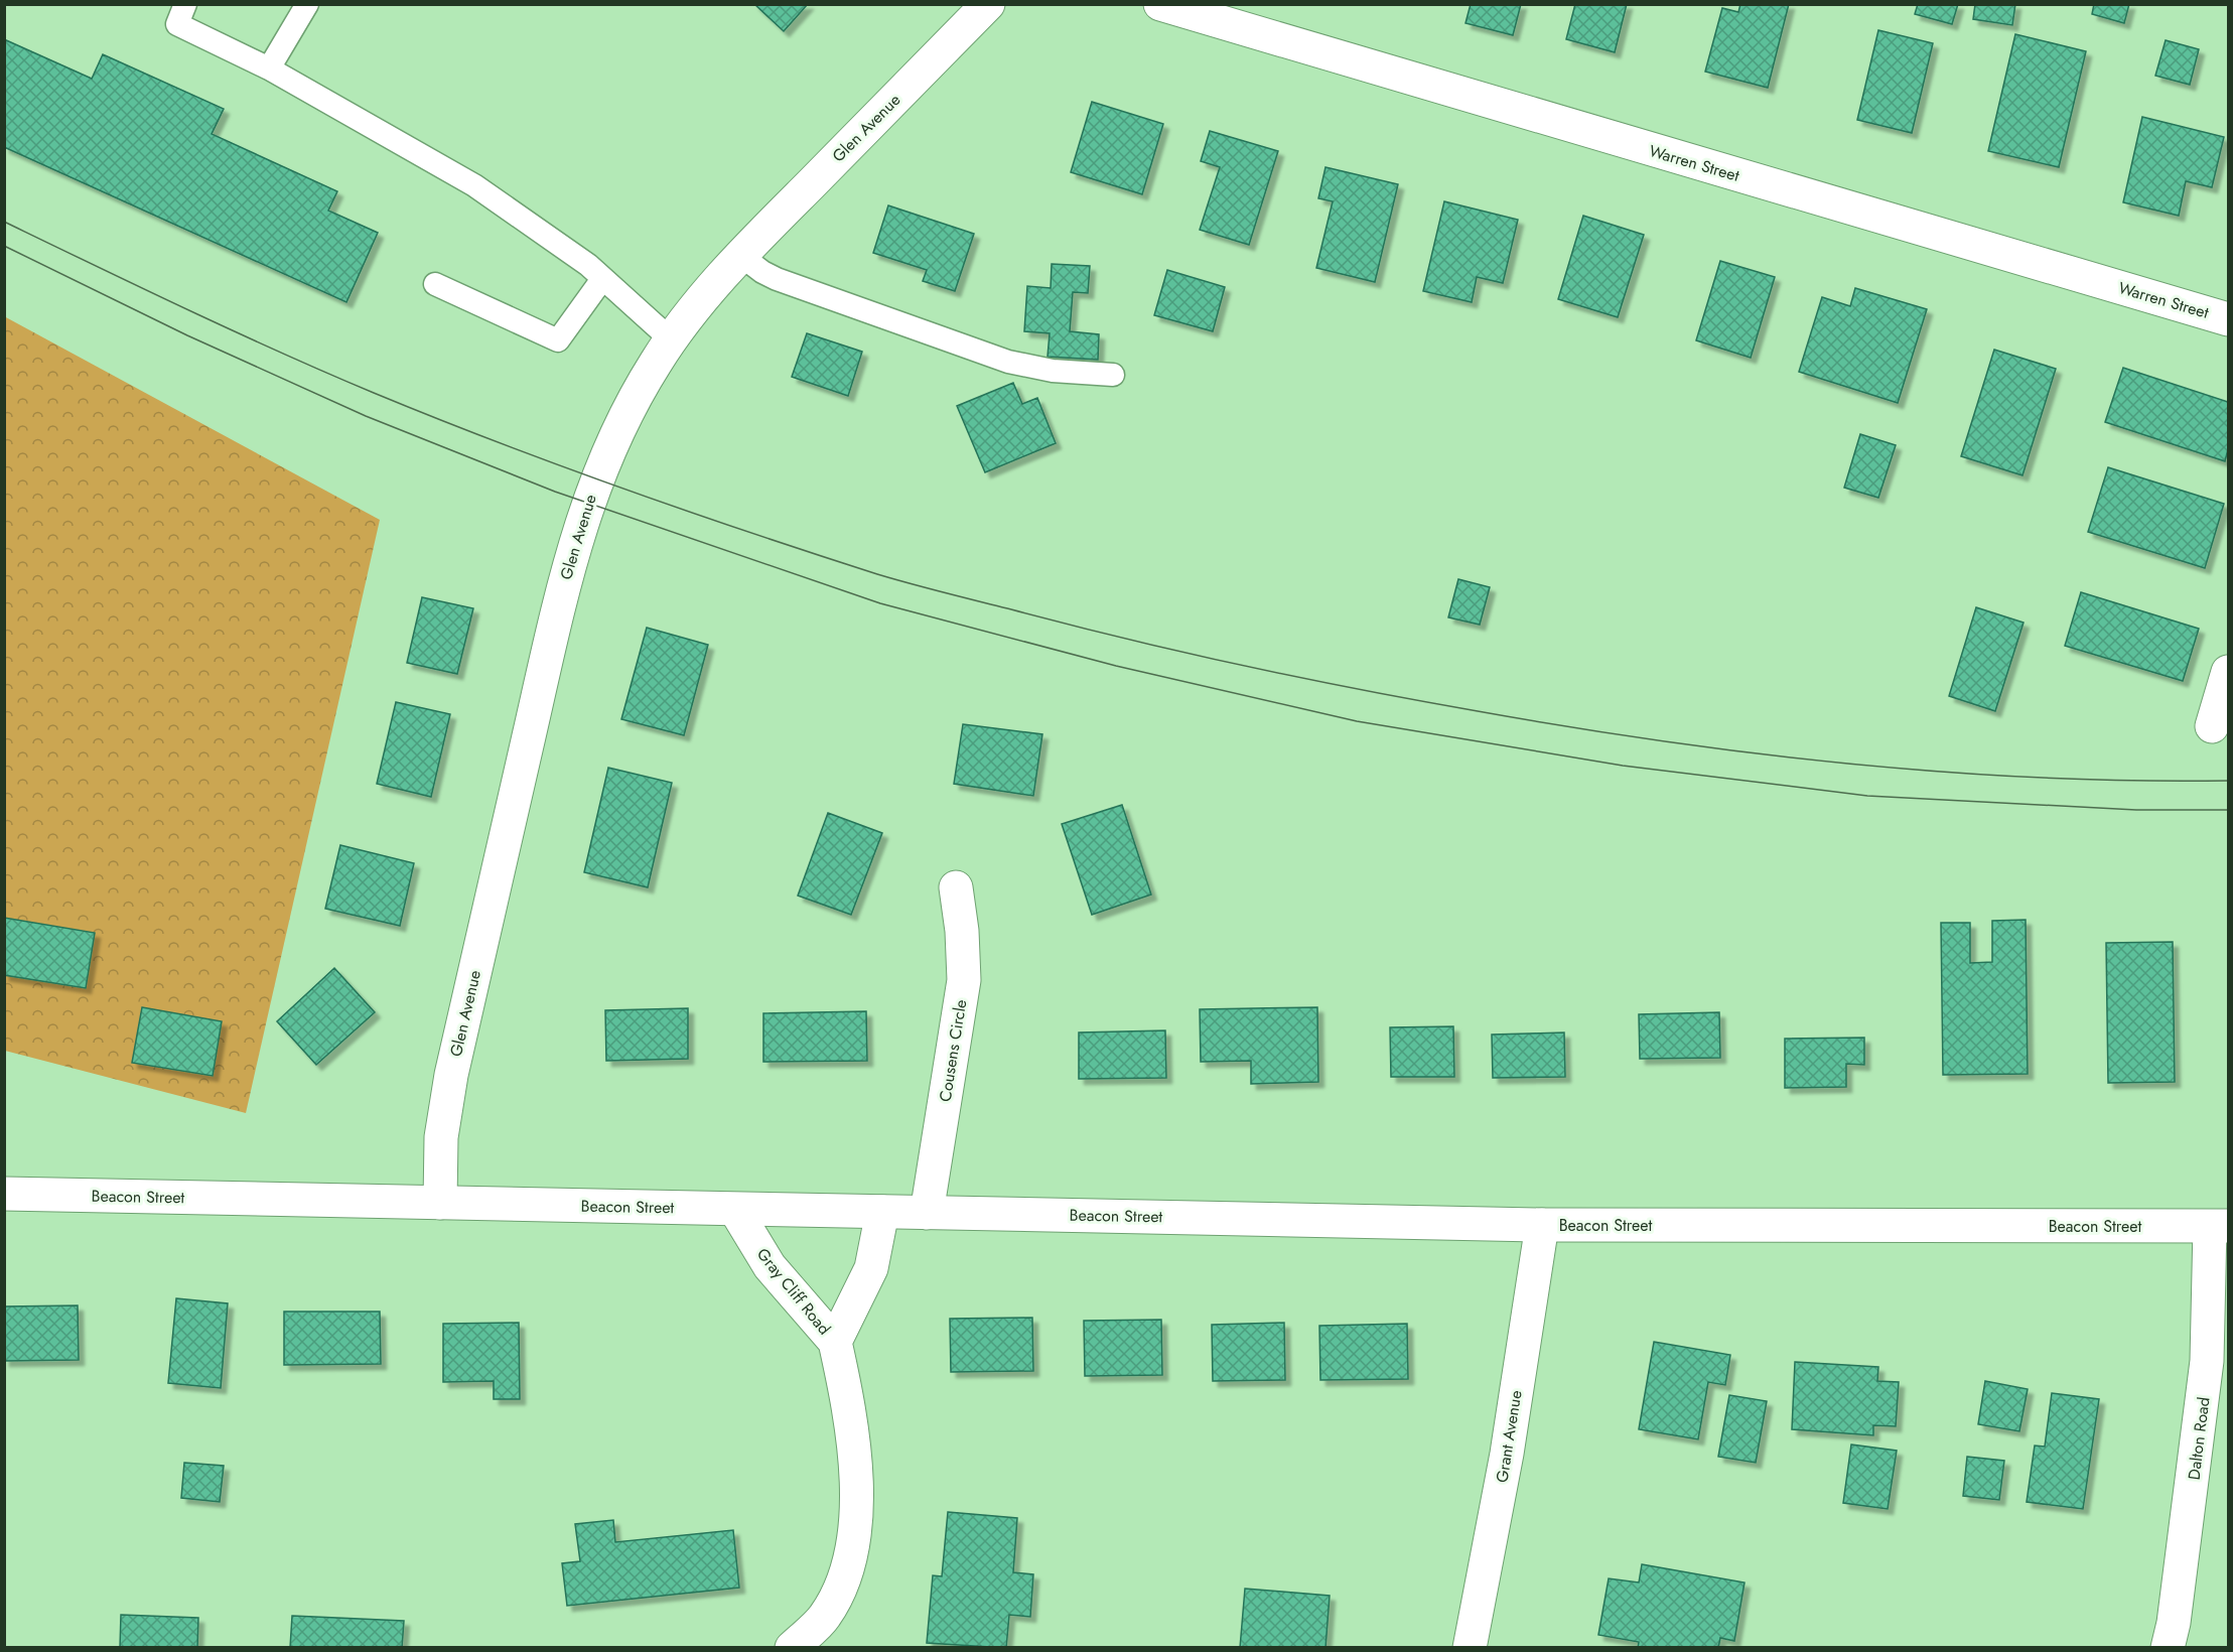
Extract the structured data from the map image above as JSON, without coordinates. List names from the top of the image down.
{
  "streets": {
    "street": [
      "Glen Avenue",
      "Warren Street",
      "Cousens Circle",
      "Beacon Street",
      "Gray Cliff Road",
      "Grant Avenue",
      "Dalton Road"
    ]
  },
  "crossings": [
    ["Glen Avenue", "Beacon Street"],
    ["Cousens Circle", "Beacon Street"],
    ["Beacon Street", "Gray Cliff Road"],
    ["Beacon Street", "Grant Avenue"],
    ["Beacon Street", "Dalton Road"]
  ]
}
